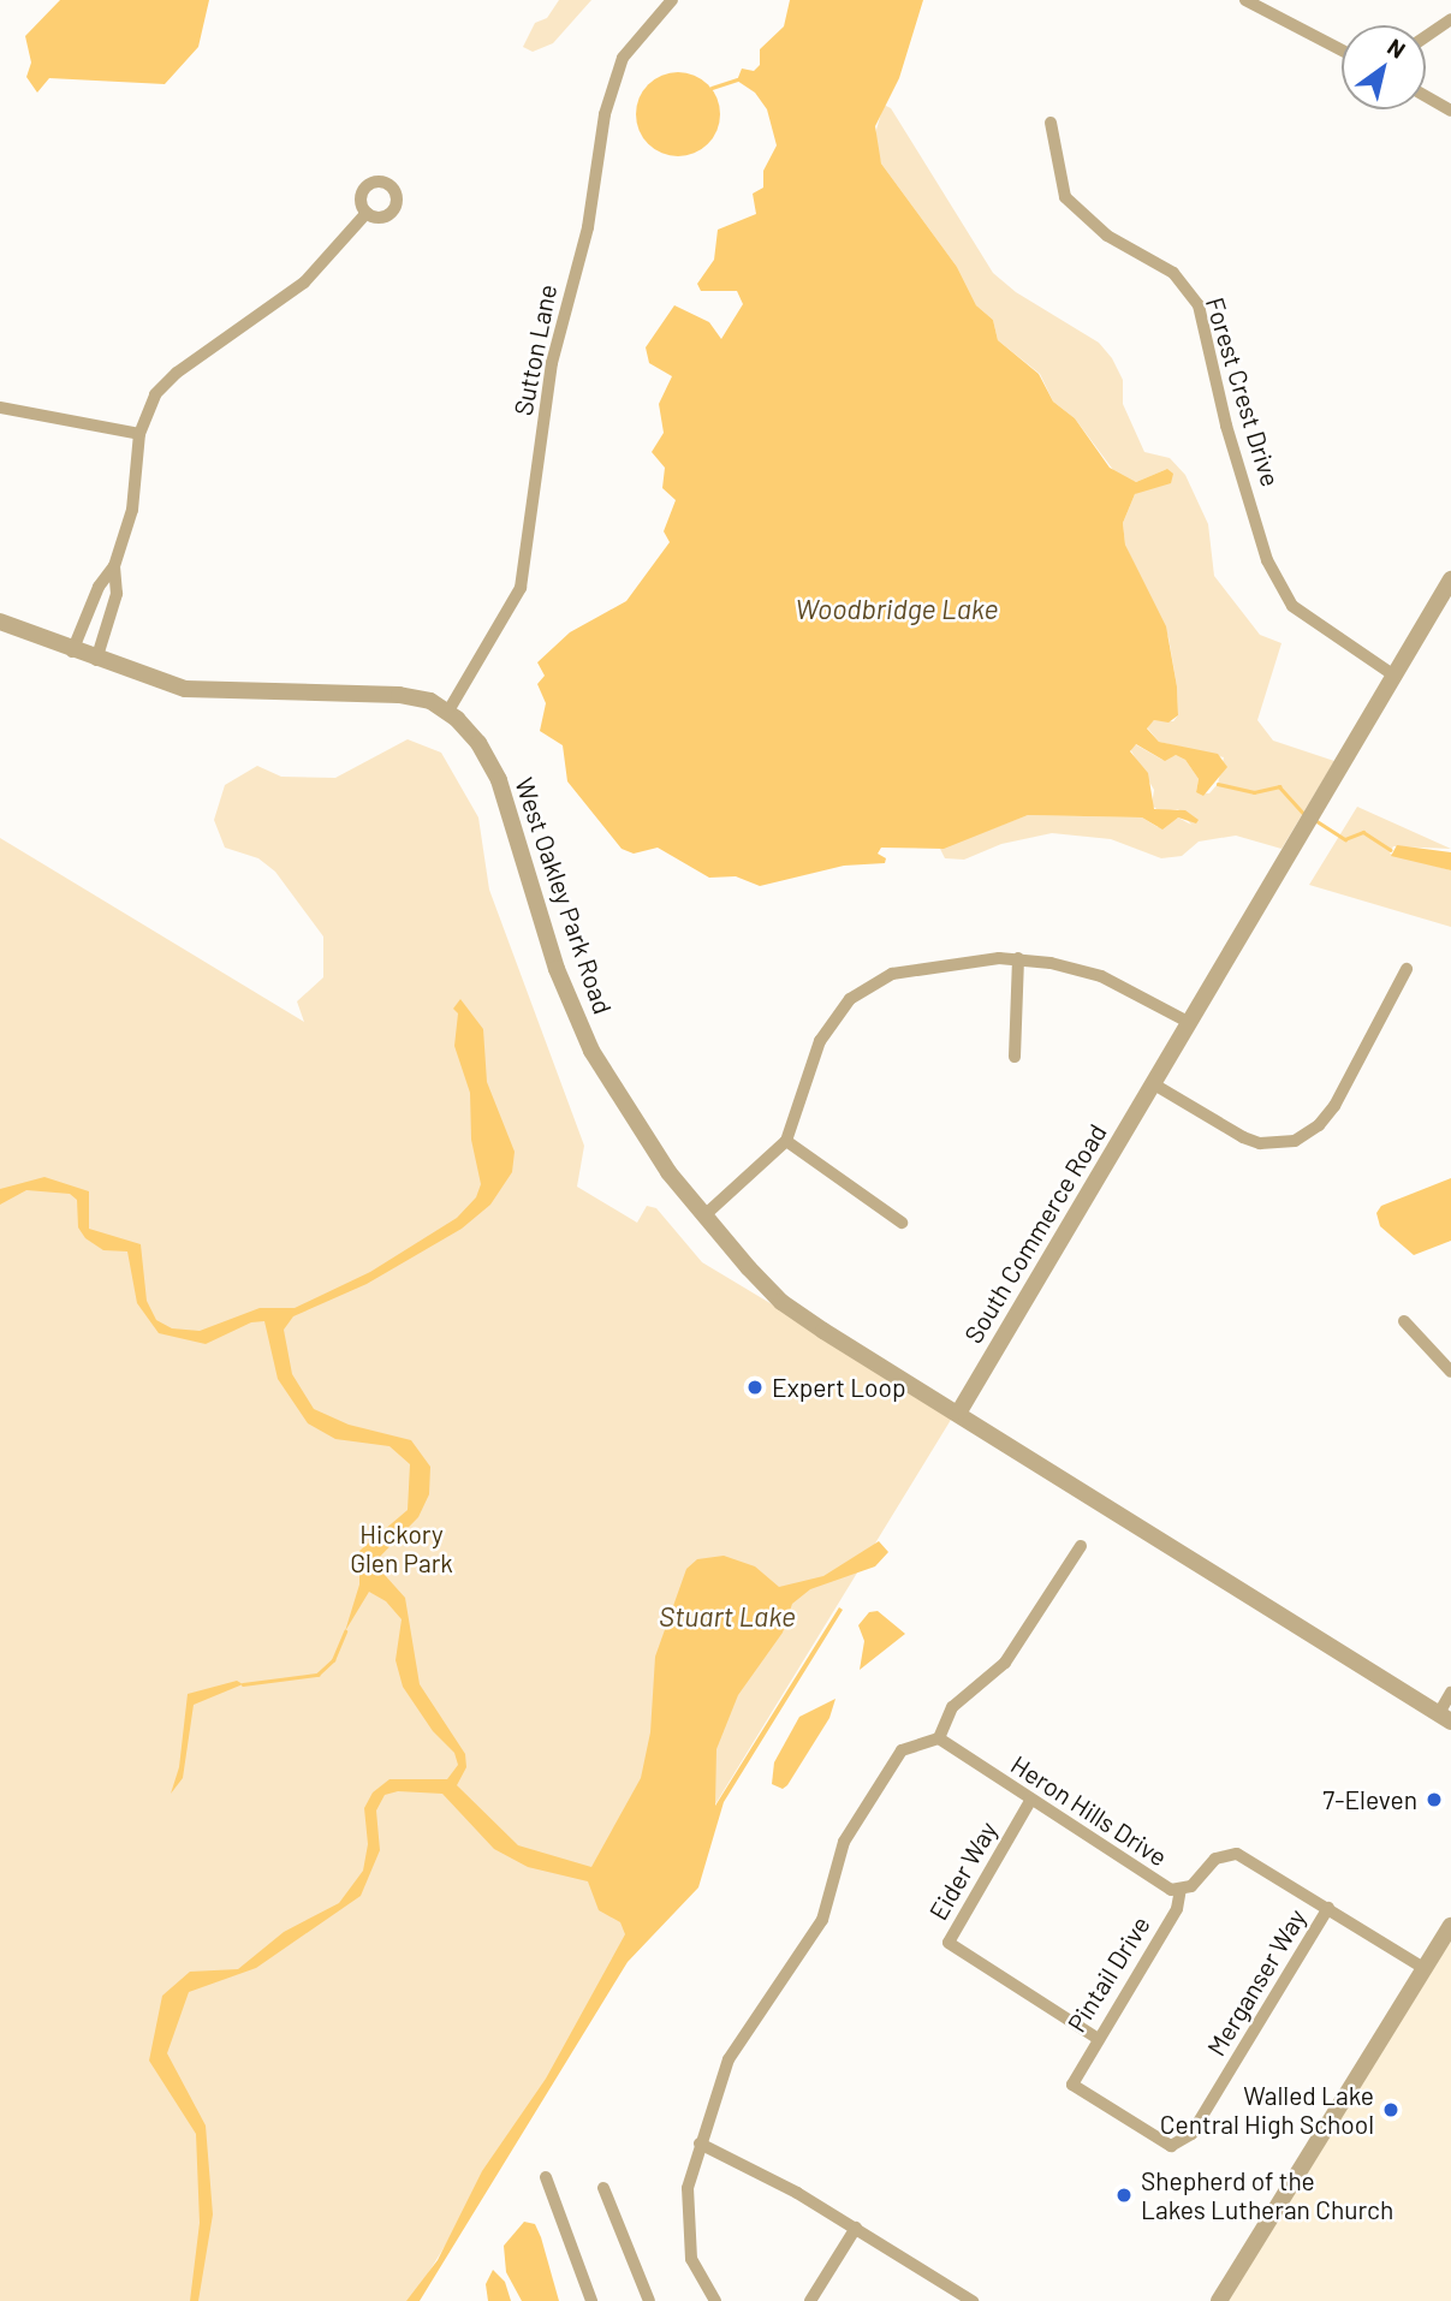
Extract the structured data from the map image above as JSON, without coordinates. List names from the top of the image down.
{
  "streets": {
    "street": [
      "Sutton Lane",
      "Forest Crest Drive",
      "West Oakley Park Road",
      "South Commerce Road",
      "Heron Hills Drive",
      "Eider Way",
      "Pintail Drive",
      "Merganser Way"
    ]
  },
  "crossings": [
    ["Sutton Lane", "West Oakley Park Road"],
    ["Forest Crest Drive", "South Commerce Road"],
    ["West Oakley Park Road", "South Commerce Road"],
    ["Heron Hills Drive", "Eider Way"],
    ["Heron Hills Drive", "Pintail Drive"],
    ["Heron Hills Drive", "Merganser Way"],
    ["Eider Way", "Pintail Drive"],
    ["Pintail Drive", "Merganser Way"]
  ],
  "water": ["Woodbridge Lake", "Stuart Lake"],
  "parks": ["Hickory Glen Park"],
  "places": [
    "Expert Loop",
    "7-Eleven",
    "Walled Lake Central High School",
    "Shepherd of the Lakes Lutheran Church"
  ],
  "north": "top right"
}
